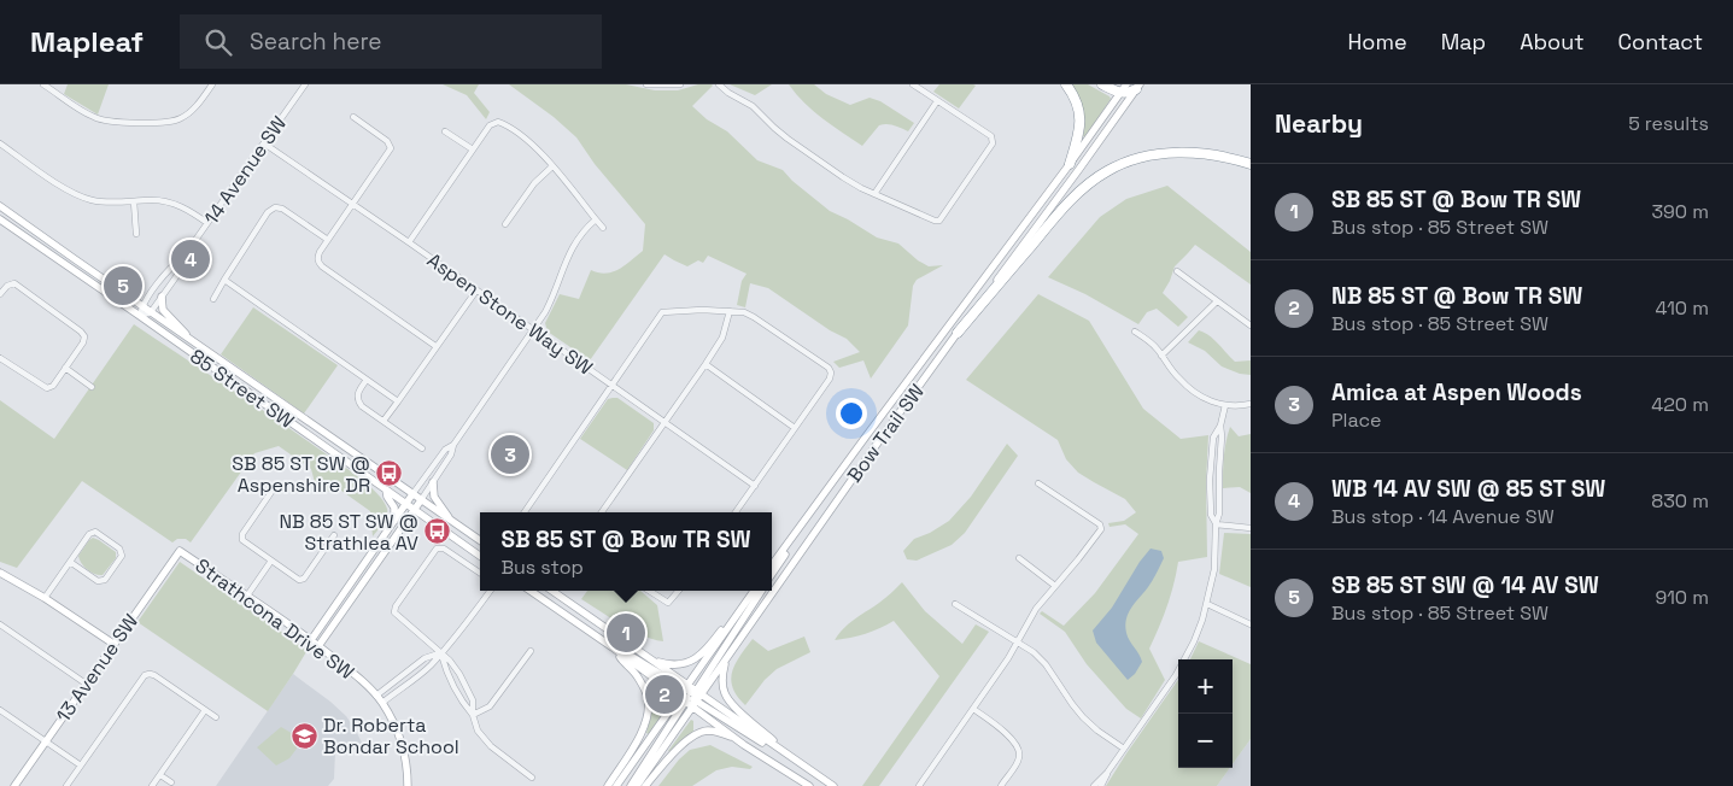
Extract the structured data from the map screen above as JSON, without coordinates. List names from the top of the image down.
{
  "streets": {
    "main road": [
      "85 Street SW",
      "Bow Trail SW",
      "Strathcona Drive SW",
      "13 Avenue SW"
    ],
    "street": ["14 Avenue SW", "Aspen Stone Way SW"]
  },
  "crossings": [
    ["14 Avenue SW", "Aspen Stone Way SW"],
    ["14 Avenue SW", "85 Street SW"],
    ["Strathcona Drive SW", "13 Avenue SW"]
  ],
  "places": {
    "bus stop": ["SB 85 ST SW @ Aspenshire DR", "NB 85 ST SW @ Strathlea AV"],
    "school or university": ["Dr. Roberta Bondar School"]
  },
  "page": {
    "header": "Mapleaf",
    "search": "Search here",
    "nav": [
      "Home",
      "Map",
      "About",
      "Contact"
    ],
    "heading": ["Nearby", "5 results"],
    "list": [
      {
        "mark": "1",
        "name": "SB 85 ST @ Bow TR SW",
        "note": "Bus stop · 85 Street SW",
        "value": "390 m"
      },
      {
        "mark": "2",
        "name": "NB 85 ST @ Bow TR SW",
        "note": "Bus stop · 85 Street SW",
        "value": "410 m"
      },
      {
        "mark": "3",
        "name": "Amica at Aspen Woods",
        "note": "Place",
        "value": "420 m"
      },
      {
        "mark": "4",
        "name": "WB 14 AV SW @ 85 ST SW",
        "note": "Bus stop · 14 Avenue SW",
        "value": "830 m"
      },
      {
        "mark": "5",
        "name": "SB 85 ST SW @ 14 AV SW",
        "note": "Bus stop · 85 Street SW",
        "value": "910 m"
      }
    ],
    "pins": [
      "4",
      "5",
      "3",
      "1",
      "2"
    ],
    "popup": ["SB 85 ST @ Bow TR SW", "Bus stop"],
    "map_buttons": ["+", "−"]
  }
}
